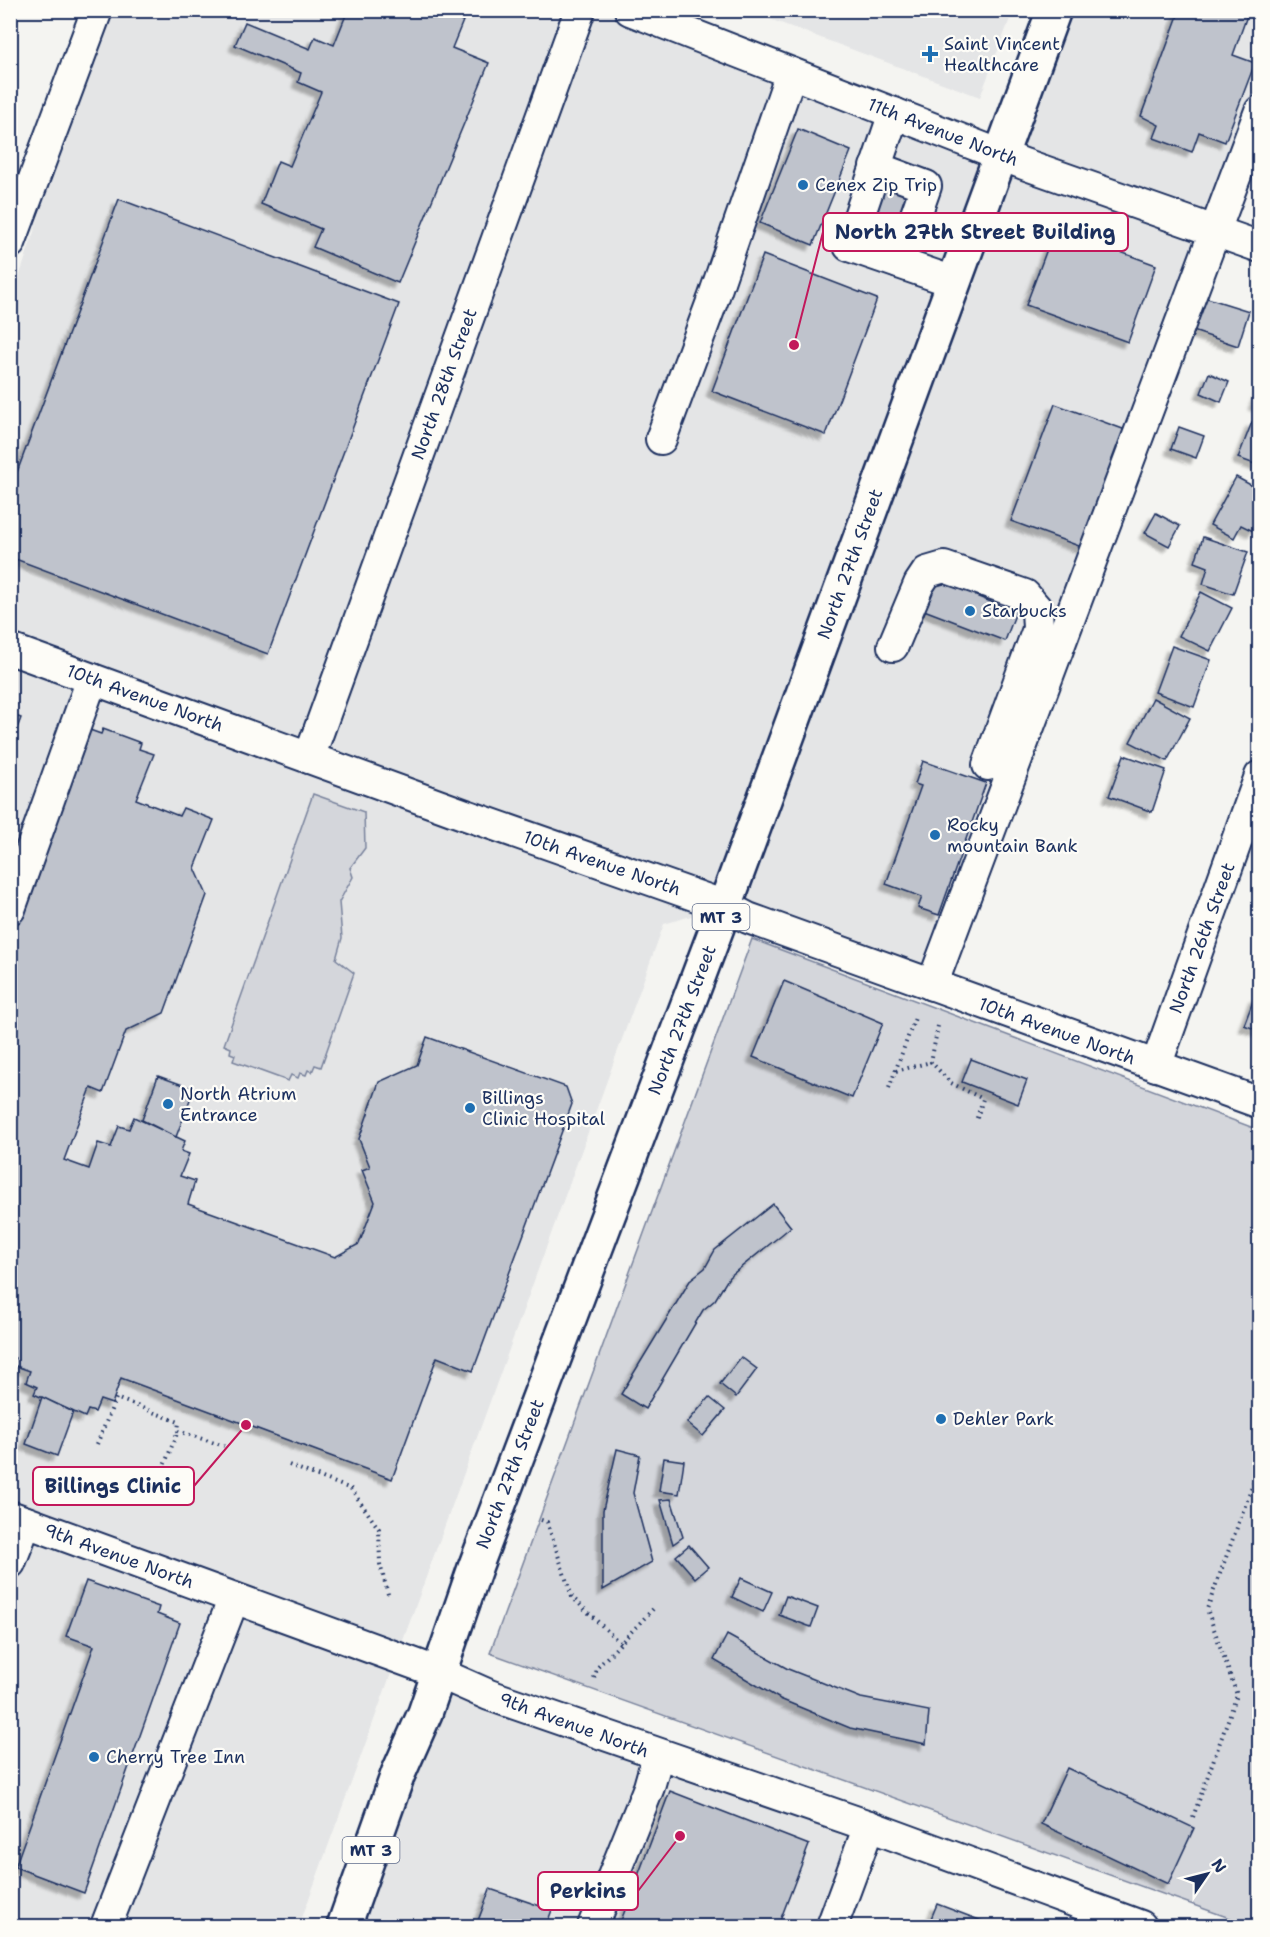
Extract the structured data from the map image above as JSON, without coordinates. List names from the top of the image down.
{
  "streets": {
    "main road": ["North 27th Street", "MT 3"],
    "street": [
      "11th Avenue North",
      "North 28th Street",
      "10th Avenue North",
      "North 26th Street",
      "9th Avenue North"
    ]
  },
  "crossings": [
    ["11th Avenue North", "North 27th Street"],
    ["North 28th Street", "10th Avenue North"],
    ["North 27th Street", "10th Avenue North"],
    ["North 27th Street", "9th Avenue North"],
    ["10th Avenue North", "North 26th Street"]
  ],
  "places": {
    "health": ["Saint Vincent Healthcare"],
    "other": [
      "Cenex Zip Trip",
      "North 27th Street Building",
      "Starbucks",
      "Rocky mountain Bank",
      "North Atrium Entrance",
      "Billings Clinic Hospital",
      "Dehler Park",
      "Billings Clinic",
      "Cherry Tree Inn",
      "Perkins"
    ]
  },
  "north": "top right"
}
